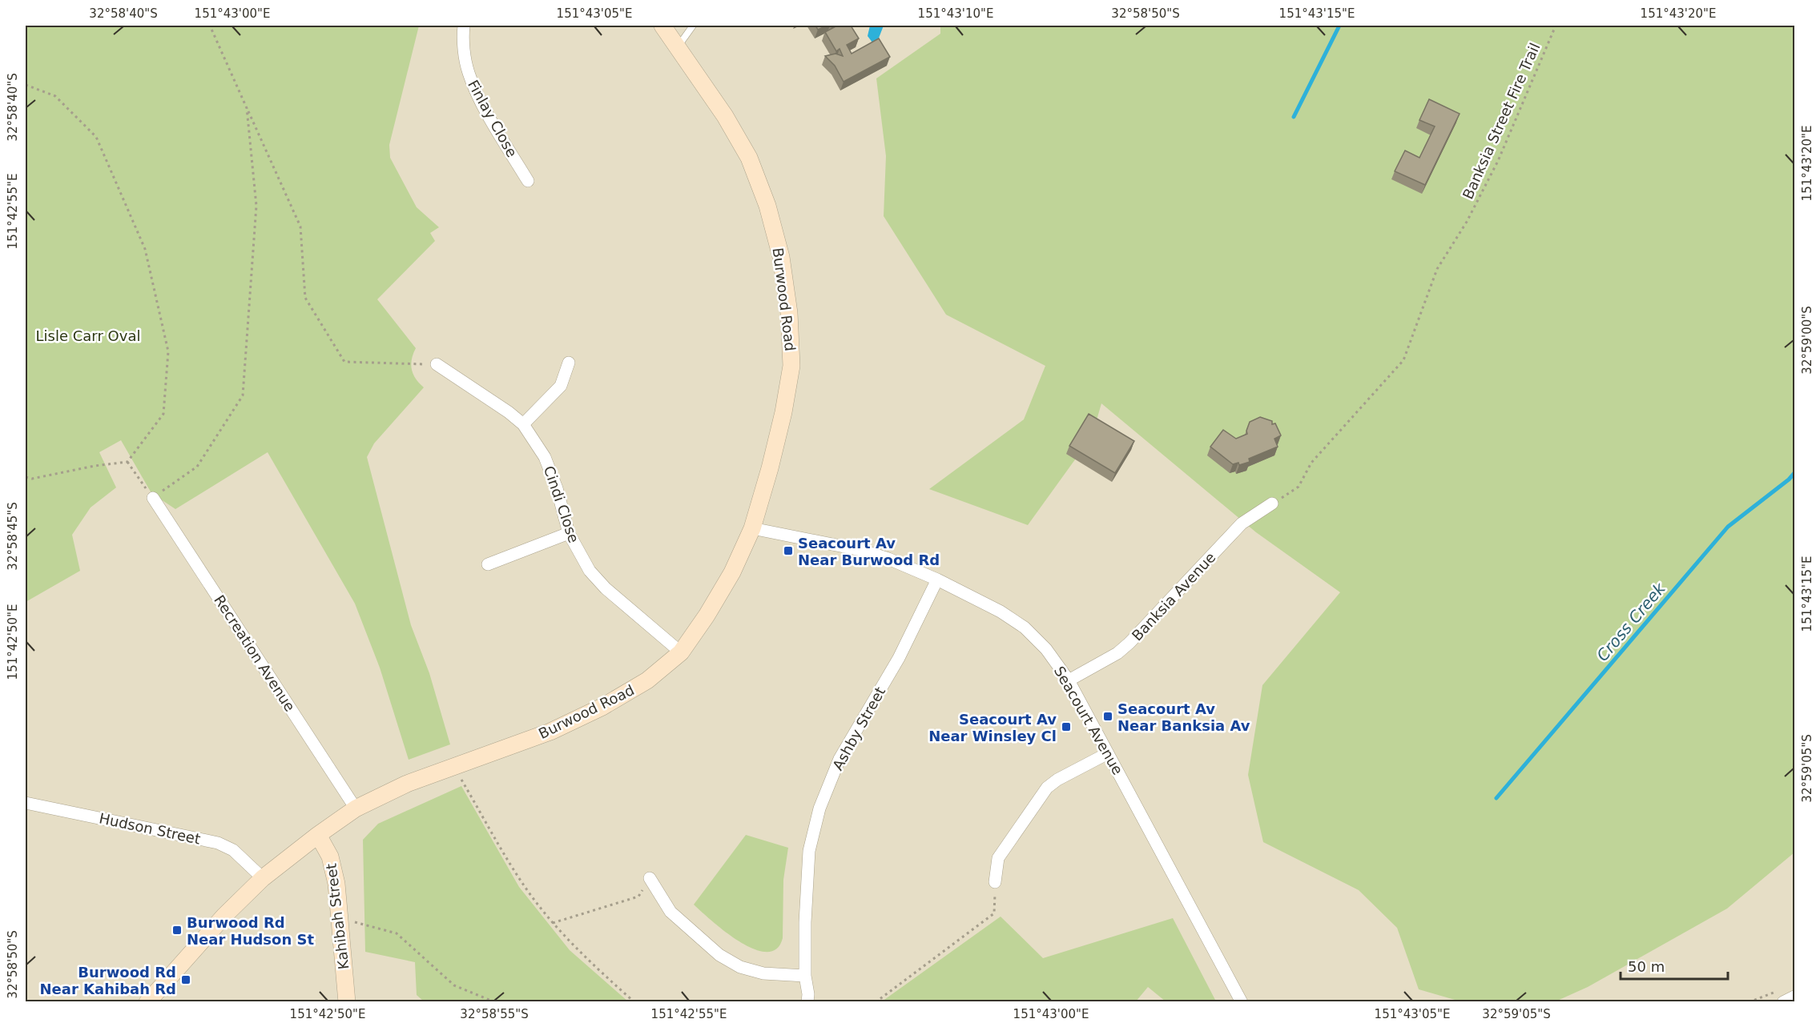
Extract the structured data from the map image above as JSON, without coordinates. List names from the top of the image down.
{
  "streets": {
    "main road": ["Burwood Road", "Kahibah Street"],
    "street": [
      "Finlay Close",
      "Cindi Close",
      "Banksia Avenue",
      "Recreation Avenue",
      "Seacourt Avenue",
      "Ashby Street",
      "Hudson Street"
    ],
    "path": ["Banksia Street Fire Trail"]
  },
  "crossings": [
    ["Banksia Street Fire Trail", "Banksia Avenue"],
    ["Burwood Road", "Cindi Close"],
    ["Burwood Road", "Recreation Avenue"],
    ["Burwood Road", "Seacourt Avenue"],
    ["Burwood Road", "Hudson Street"],
    ["Burwood Road", "Kahibah Street"],
    ["Banksia Avenue", "Seacourt Avenue"],
    ["Seacourt Avenue", "Ashby Street"]
  ],
  "water": ["Cross Creek"],
  "parks": ["Lisle Carr Oval"],
  "places": {
    "transit": [
      "Seacourt Av Near Burwood Rd",
      "Seacourt Av Near Banksia Av",
      "Seacourt Av Near Winsley Cl",
      "Burwood Rd Near Hudson St",
      "Burwood Rd Near Kahibah Rd"
    ]
  },
  "scale_bar": "50 m",
  "coordinates": [
    "32°58'40\"S",
    "151°43'00\"E",
    "151°43'05\"E",
    "151°43'10\"E",
    "32°58'50\"S",
    "151°43'15\"E",
    "151°43'20\"E",
    "151°42'55\"E",
    "32°59'00\"S",
    "32°58'45\"S",
    "151°42'50\"E",
    "32°59'05\"S",
    "32°58'55\"S"
  ]
}
